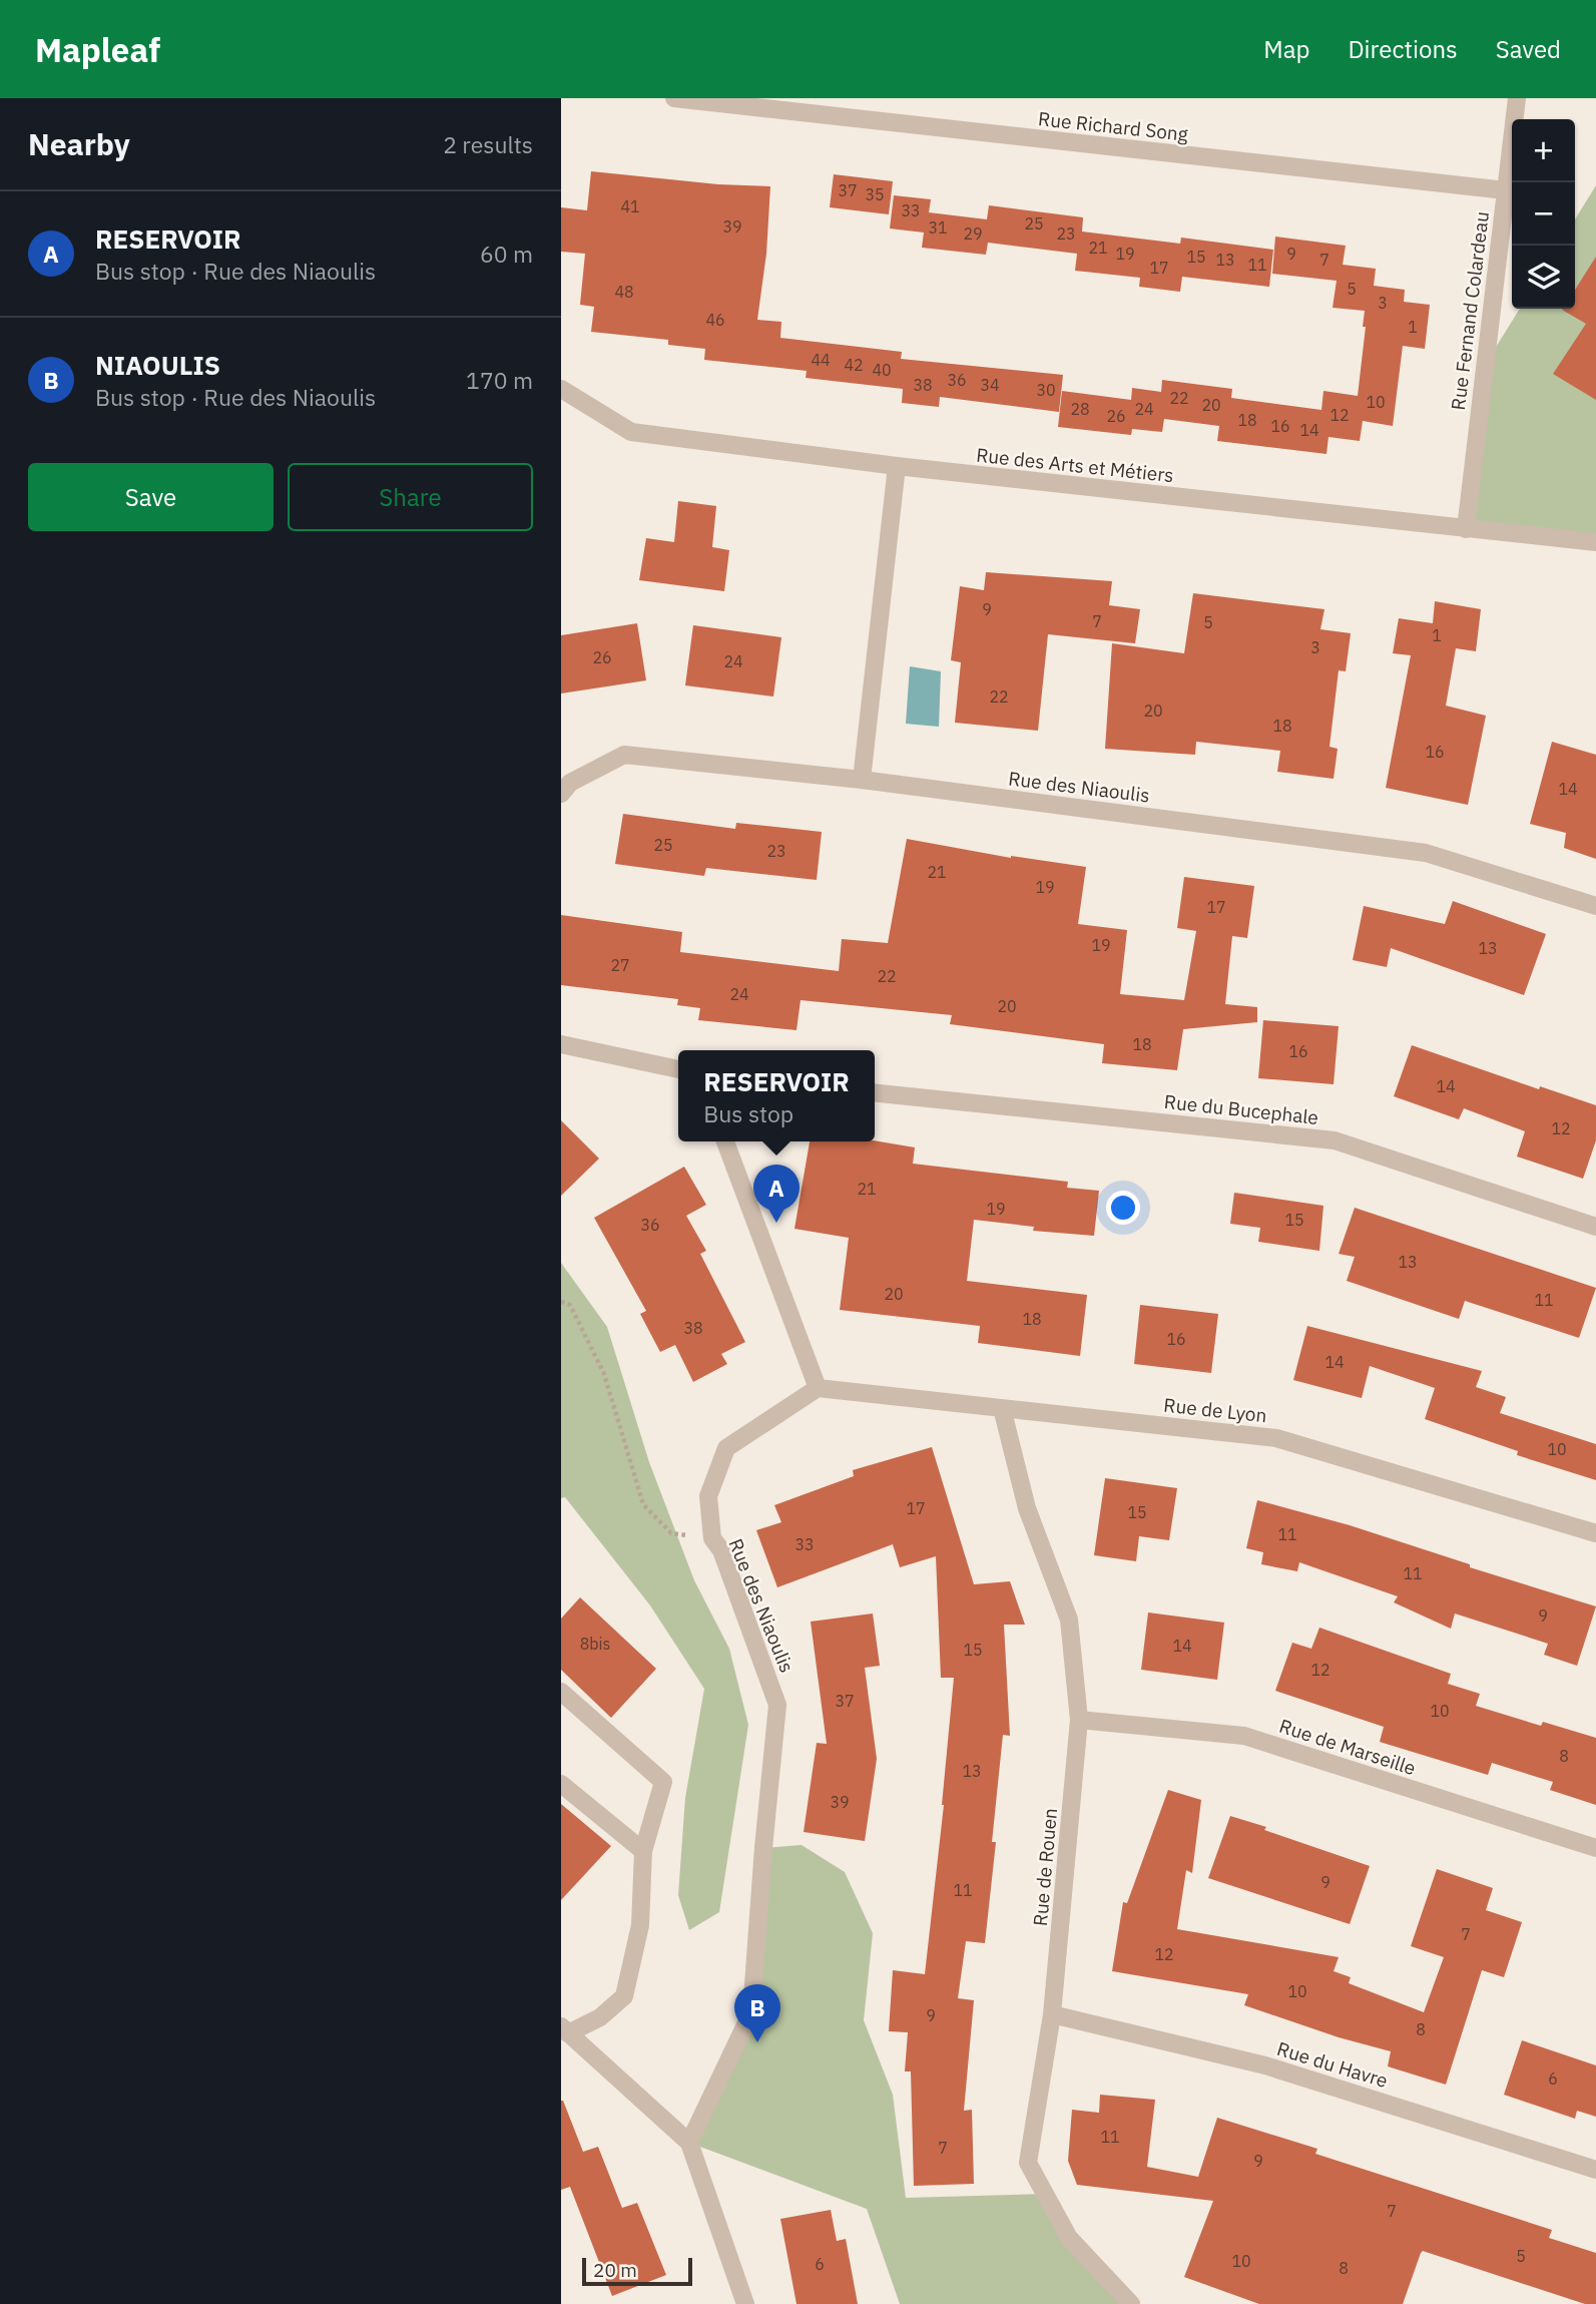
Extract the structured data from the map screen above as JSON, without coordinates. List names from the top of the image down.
{
  "streets": {
    "street": [
      "Rue Richard Song",
      "Rue Fernand Colardeau",
      "Rue des Arts et Métiers",
      "Rue des Niaoulis",
      "Rue du Bucephale",
      "Rue de Lyon",
      "Rue de Marseille",
      "Rue de Rouen",
      "Rue du Havre"
    ]
  },
  "crossings": [
    ["Rue Richard Song", "Rue Fernand Colardeau"],
    ["Rue Fernand Colardeau", "Rue des Arts et Métiers"],
    ["Rue des Niaoulis", "Rue de Lyon"],
    ["Rue de Lyon", "Rue de Rouen"],
    ["Rue de Marseille", "Rue de Rouen"],
    ["Rue de Rouen", "Rue du Havre"]
  ],
  "house_numbers": [
    "37",
    "35",
    "41",
    "33",
    "25",
    "39",
    "31",
    "29",
    "23",
    "21",
    "19",
    "9",
    "15",
    "13",
    "7",
    "11",
    "17",
    "5",
    "48",
    "3",
    "46",
    "1",
    "44",
    "42",
    "40",
    "36",
    "38",
    "34",
    "30",
    "22",
    "10",
    "20",
    "28",
    "24",
    "12",
    "26",
    "18",
    "16",
    "14",
    "9",
    "7",
    "5",
    "1",
    "3",
    "26",
    "24",
    "22",
    "20",
    "18",
    "16",
    "14",
    "25",
    "23",
    "21",
    "19",
    "17",
    "19",
    "13",
    "27",
    "22",
    "24",
    "20",
    "18",
    "16",
    "14",
    "12",
    "21",
    "19",
    "15",
    "36",
    "13",
    "20",
    "11",
    "18",
    "38",
    "16",
    "14",
    "10",
    "17",
    "15",
    "11",
    "33",
    "11",
    "9",
    "8bis",
    "14",
    "15",
    "12",
    "37",
    "10",
    "8",
    "13",
    "39",
    "9",
    "11",
    "7",
    "12",
    "10",
    "9",
    "8",
    "6",
    "11",
    "7",
    "9",
    "7",
    "5",
    "10",
    "6",
    "8"
  ],
  "scale_bar": "20 m",
  "page": {
    "header": "Mapleaf",
    "nav": ["Map", "Directions", "Saved"],
    "heading": ["Nearby", "2 results"],
    "map_buttons": ["+", "−"],
    "list": [
      {
        "mark": "A",
        "name": "RESERVOIR",
        "note": "Bus stop · Rue des Niaoulis",
        "value": "60 m"
      },
      {
        "mark": "B",
        "name": "NIAOULIS",
        "note": "Bus stop · Rue des Niaoulis",
        "value": "170 m"
      }
    ],
    "buttons": ["Save", "Share"],
    "popup": ["RESERVOIR", "Bus stop"],
    "pins": ["A", "B"],
    "scale": "20 m"
  }
}
